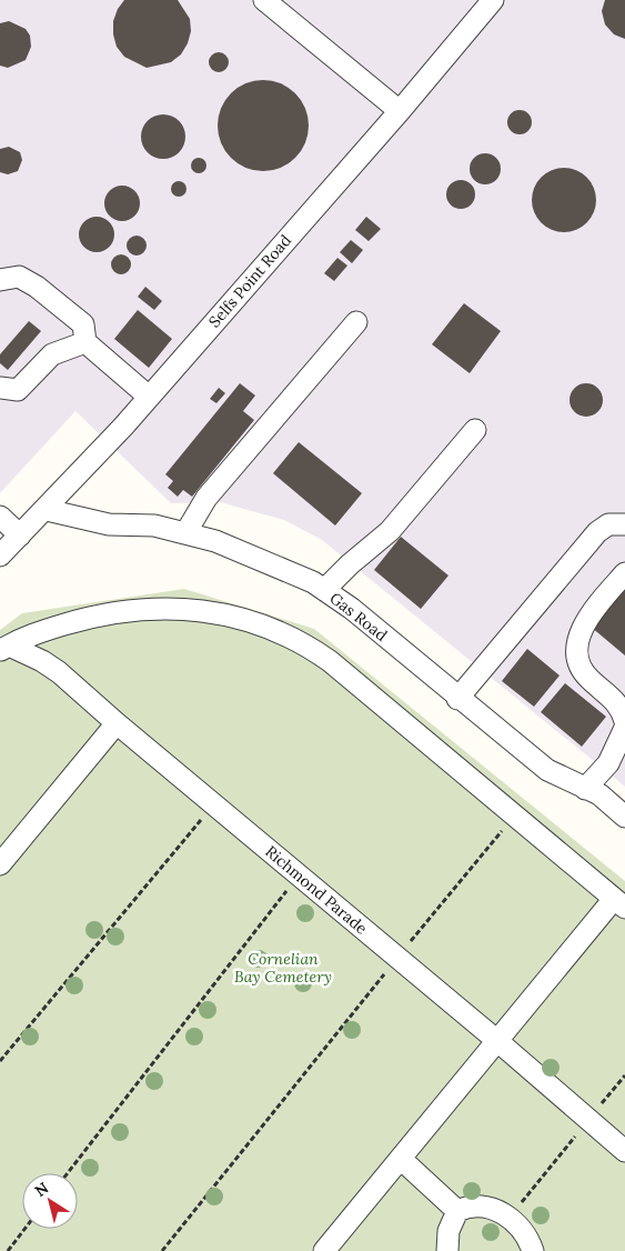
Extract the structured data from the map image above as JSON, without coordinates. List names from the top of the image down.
{
  "streets": {
    "street": ["Selfs Point Road", "Gas Road", "Richmond Parade"]
  },
  "crossings": [
    ["Selfs Point Road", "Gas Road"]
  ],
  "parks": ["Cornelian Bay Cemetery"],
  "north": "top left"
}
